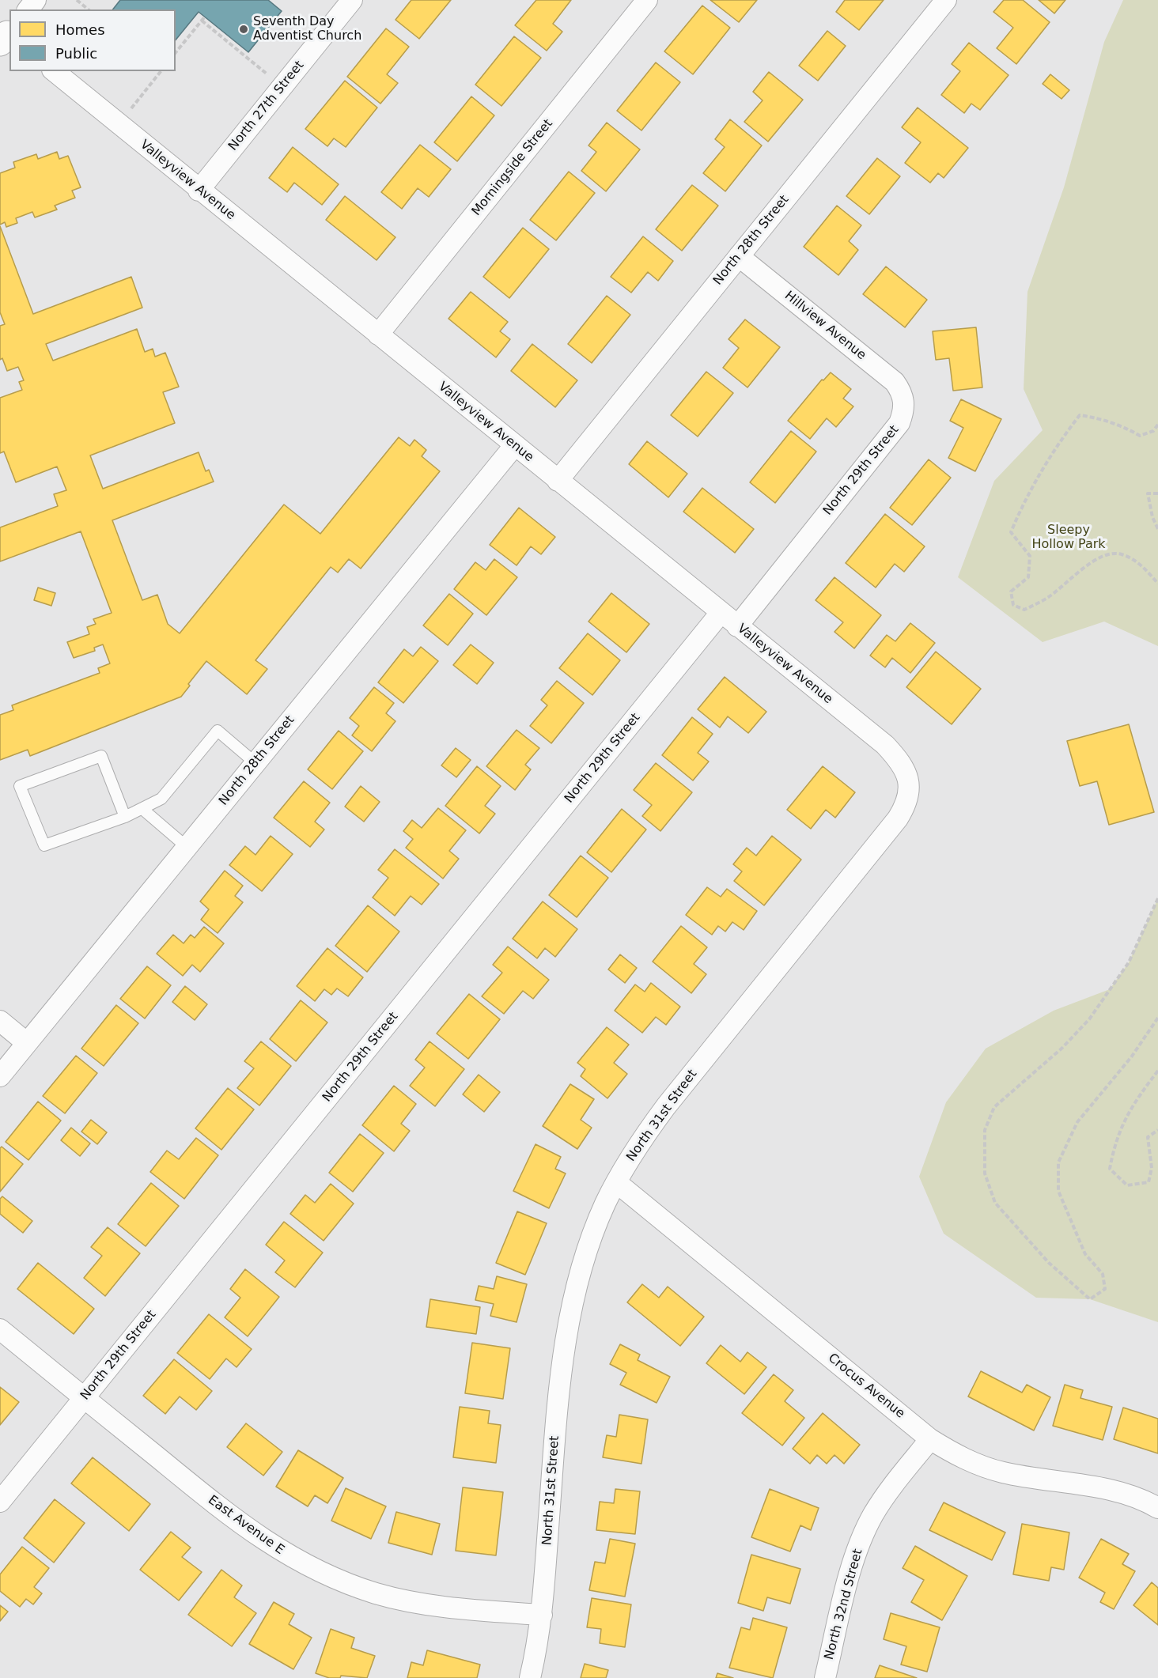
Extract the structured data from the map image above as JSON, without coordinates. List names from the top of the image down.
{
  "streets": {
    "street": [
      "North 27th Street",
      "Morningside Street",
      "Valleyview Avenue",
      "North 28th Street",
      "Hillview Avenue",
      "North 29th Street",
      "North 31st Street",
      "Crocus Avenue",
      "East Avenue E",
      "North 32nd Street"
    ]
  },
  "crossings": [
    ["North 27th Street", "Valleyview Avenue"],
    ["Morningside Street", "Valleyview Avenue"],
    ["Valleyview Avenue", "North 28th Street"],
    ["Valleyview Avenue", "North 29th Street"],
    ["Valleyview Avenue", "North 31st Street"],
    ["North 28th Street", "Hillview Avenue"],
    ["Hillview Avenue", "North 29th Street"],
    ["North 29th Street", "East Avenue E"],
    ["North 31st Street", "Crocus Avenue"],
    ["North 31st Street", "East Avenue E"],
    ["Crocus Avenue", "North 32nd Street"]
  ],
  "parks": ["Sleepy Hollow Park"],
  "places": ["Seventh Day Adventist Church"],
  "legend": ["Homes", "Public"]
}
